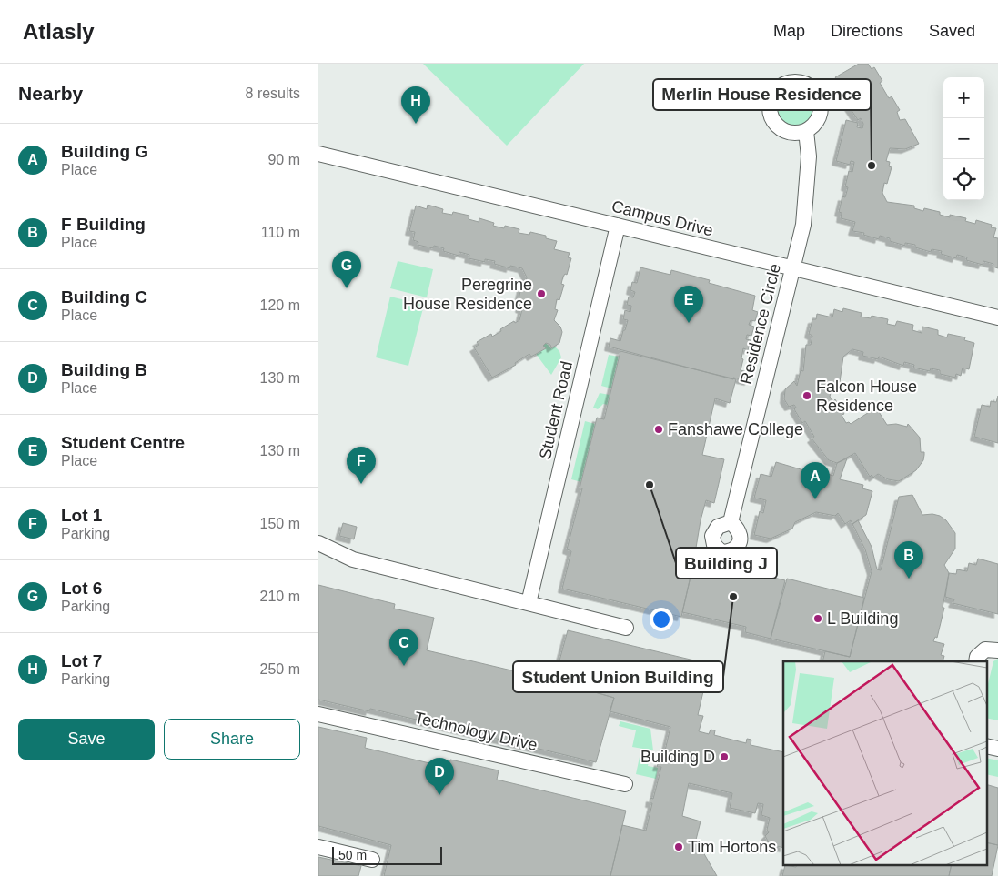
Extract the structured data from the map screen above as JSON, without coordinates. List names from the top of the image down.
{
  "streets": {
    "lane": [
      "Campus Drive",
      "Residence Circle",
      "Student Road",
      "Technology Drive"
    ]
  },
  "crossings": [
    ["Campus Drive", "Residence Circle"],
    ["Campus Drive", "Student Road"]
  ],
  "places": [
    "Merlin House Residence",
    "Peregrine House Residence",
    "Falcon House Residence",
    "Fanshawe College",
    "Building J",
    "Student Union Building",
    "L Building",
    "Building D",
    "Tim Hortons"
  ],
  "scale_bar": "50 m",
  "page": {
    "header": "Atlasly",
    "nav": ["Map", "Directions", "Saved"],
    "heading": ["Nearby", "8 results"],
    "map_buttons": ["+", "−"],
    "pins": [
      "H",
      "G",
      "E",
      "F",
      "A",
      "B",
      "C",
      "D"
    ],
    "list": [
      {
        "mark": "A",
        "name": "Building G",
        "note": "Place",
        "value": "90 m"
      },
      {
        "mark": "B",
        "name": "F Building",
        "note": "Place",
        "value": "110 m"
      },
      {
        "mark": "C",
        "name": "Building C",
        "note": "Place",
        "value": "120 m"
      },
      {
        "mark": "D",
        "name": "Building B",
        "note": "Place",
        "value": "130 m"
      },
      {
        "mark": "E",
        "name": "Student Centre",
        "note": "Place",
        "value": "130 m"
      },
      {
        "mark": "F",
        "name": "Lot 1",
        "note": "Parking",
        "value": "150 m"
      },
      {
        "mark": "G",
        "name": "Lot 6",
        "note": "Parking",
        "value": "210 m"
      },
      {
        "mark": "H",
        "name": "Lot 7",
        "note": "Parking",
        "value": "250 m"
      }
    ],
    "buttons": ["Save", "Share"],
    "scale": "50 m"
  }
}
